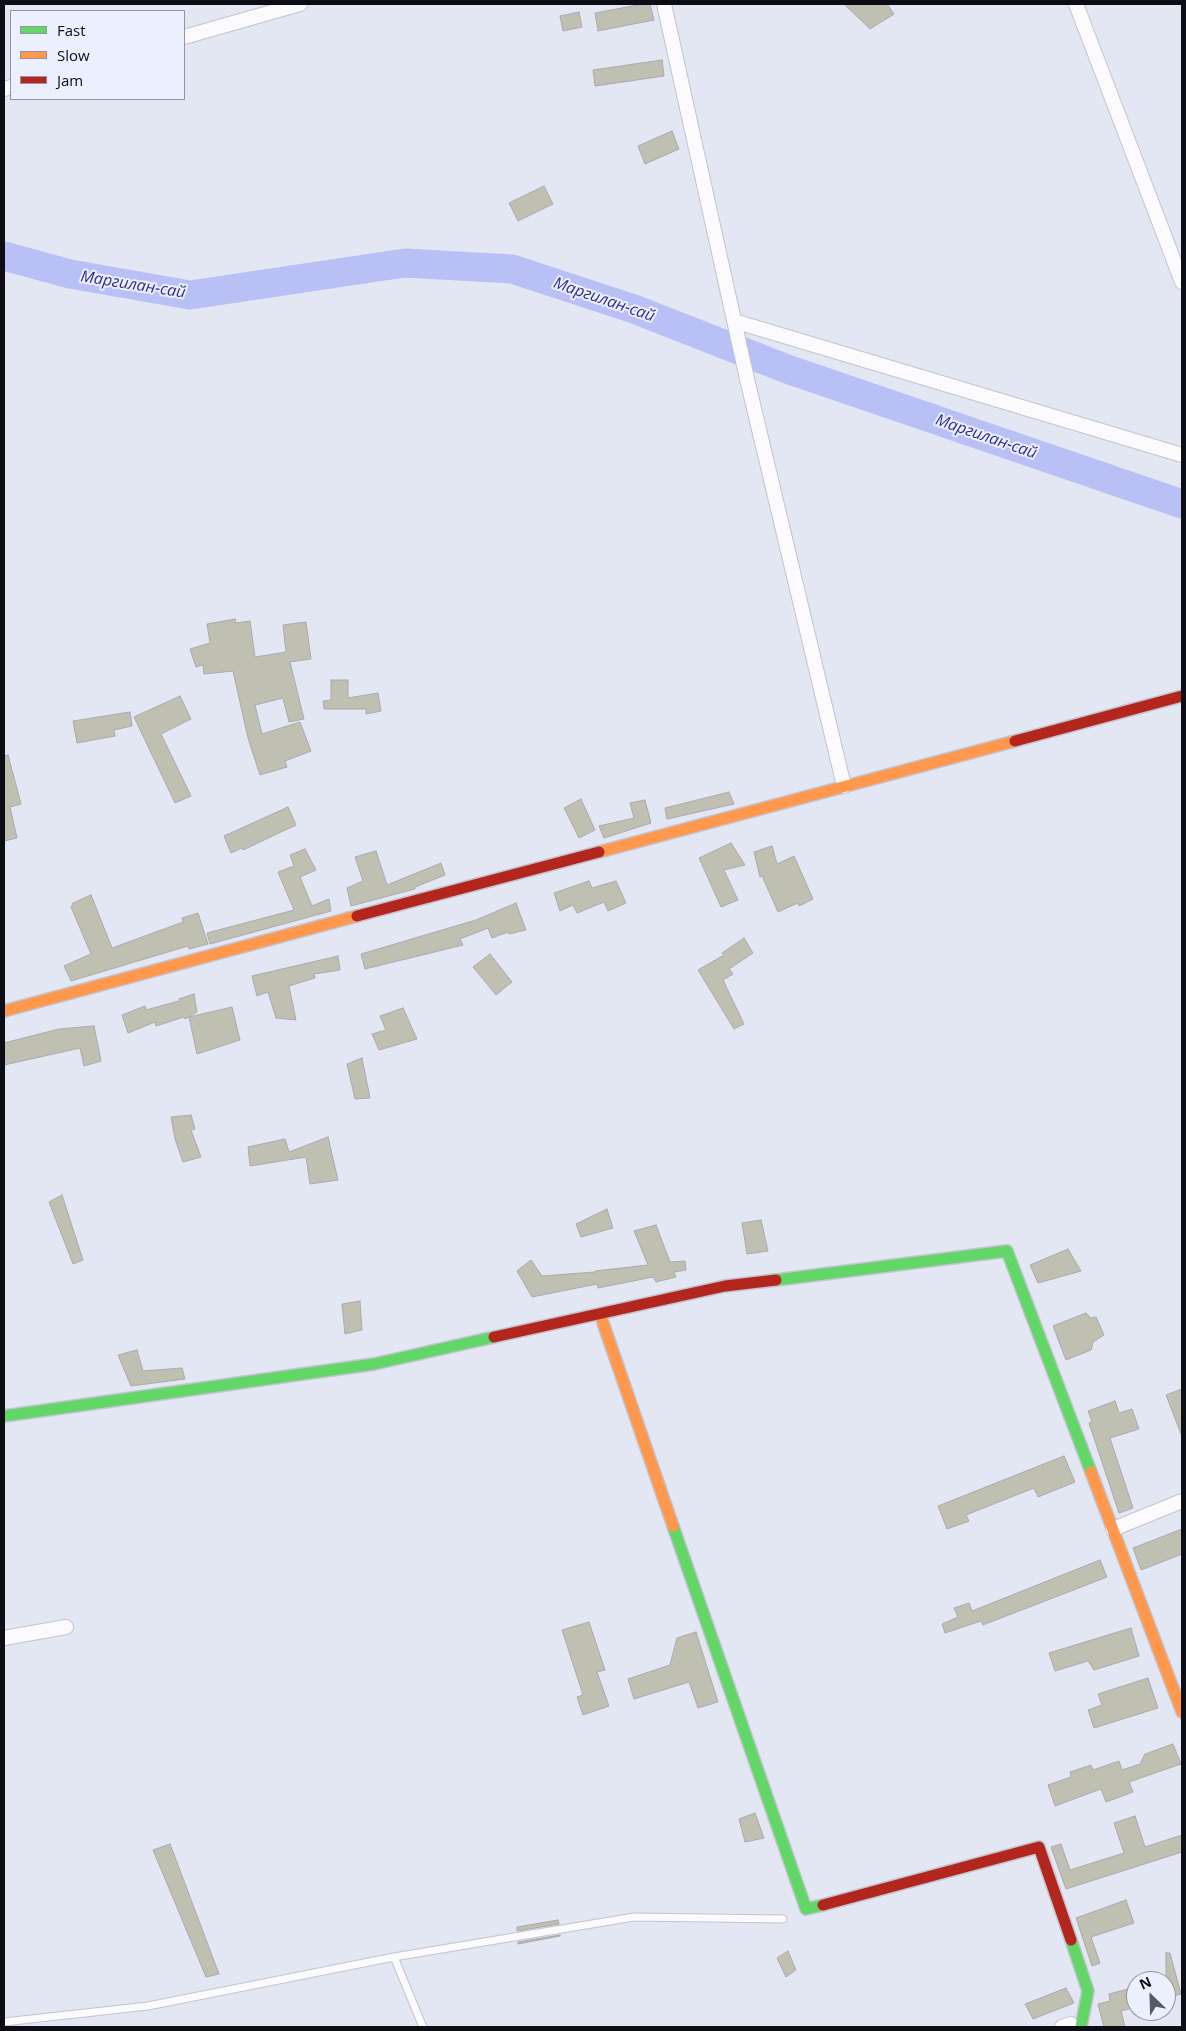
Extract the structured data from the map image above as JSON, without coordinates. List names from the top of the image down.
{
  "water": ["Маргилан-сай"],
  "legend": ["Fast", "Slow", "Jam"],
  "north": "top left"
}
